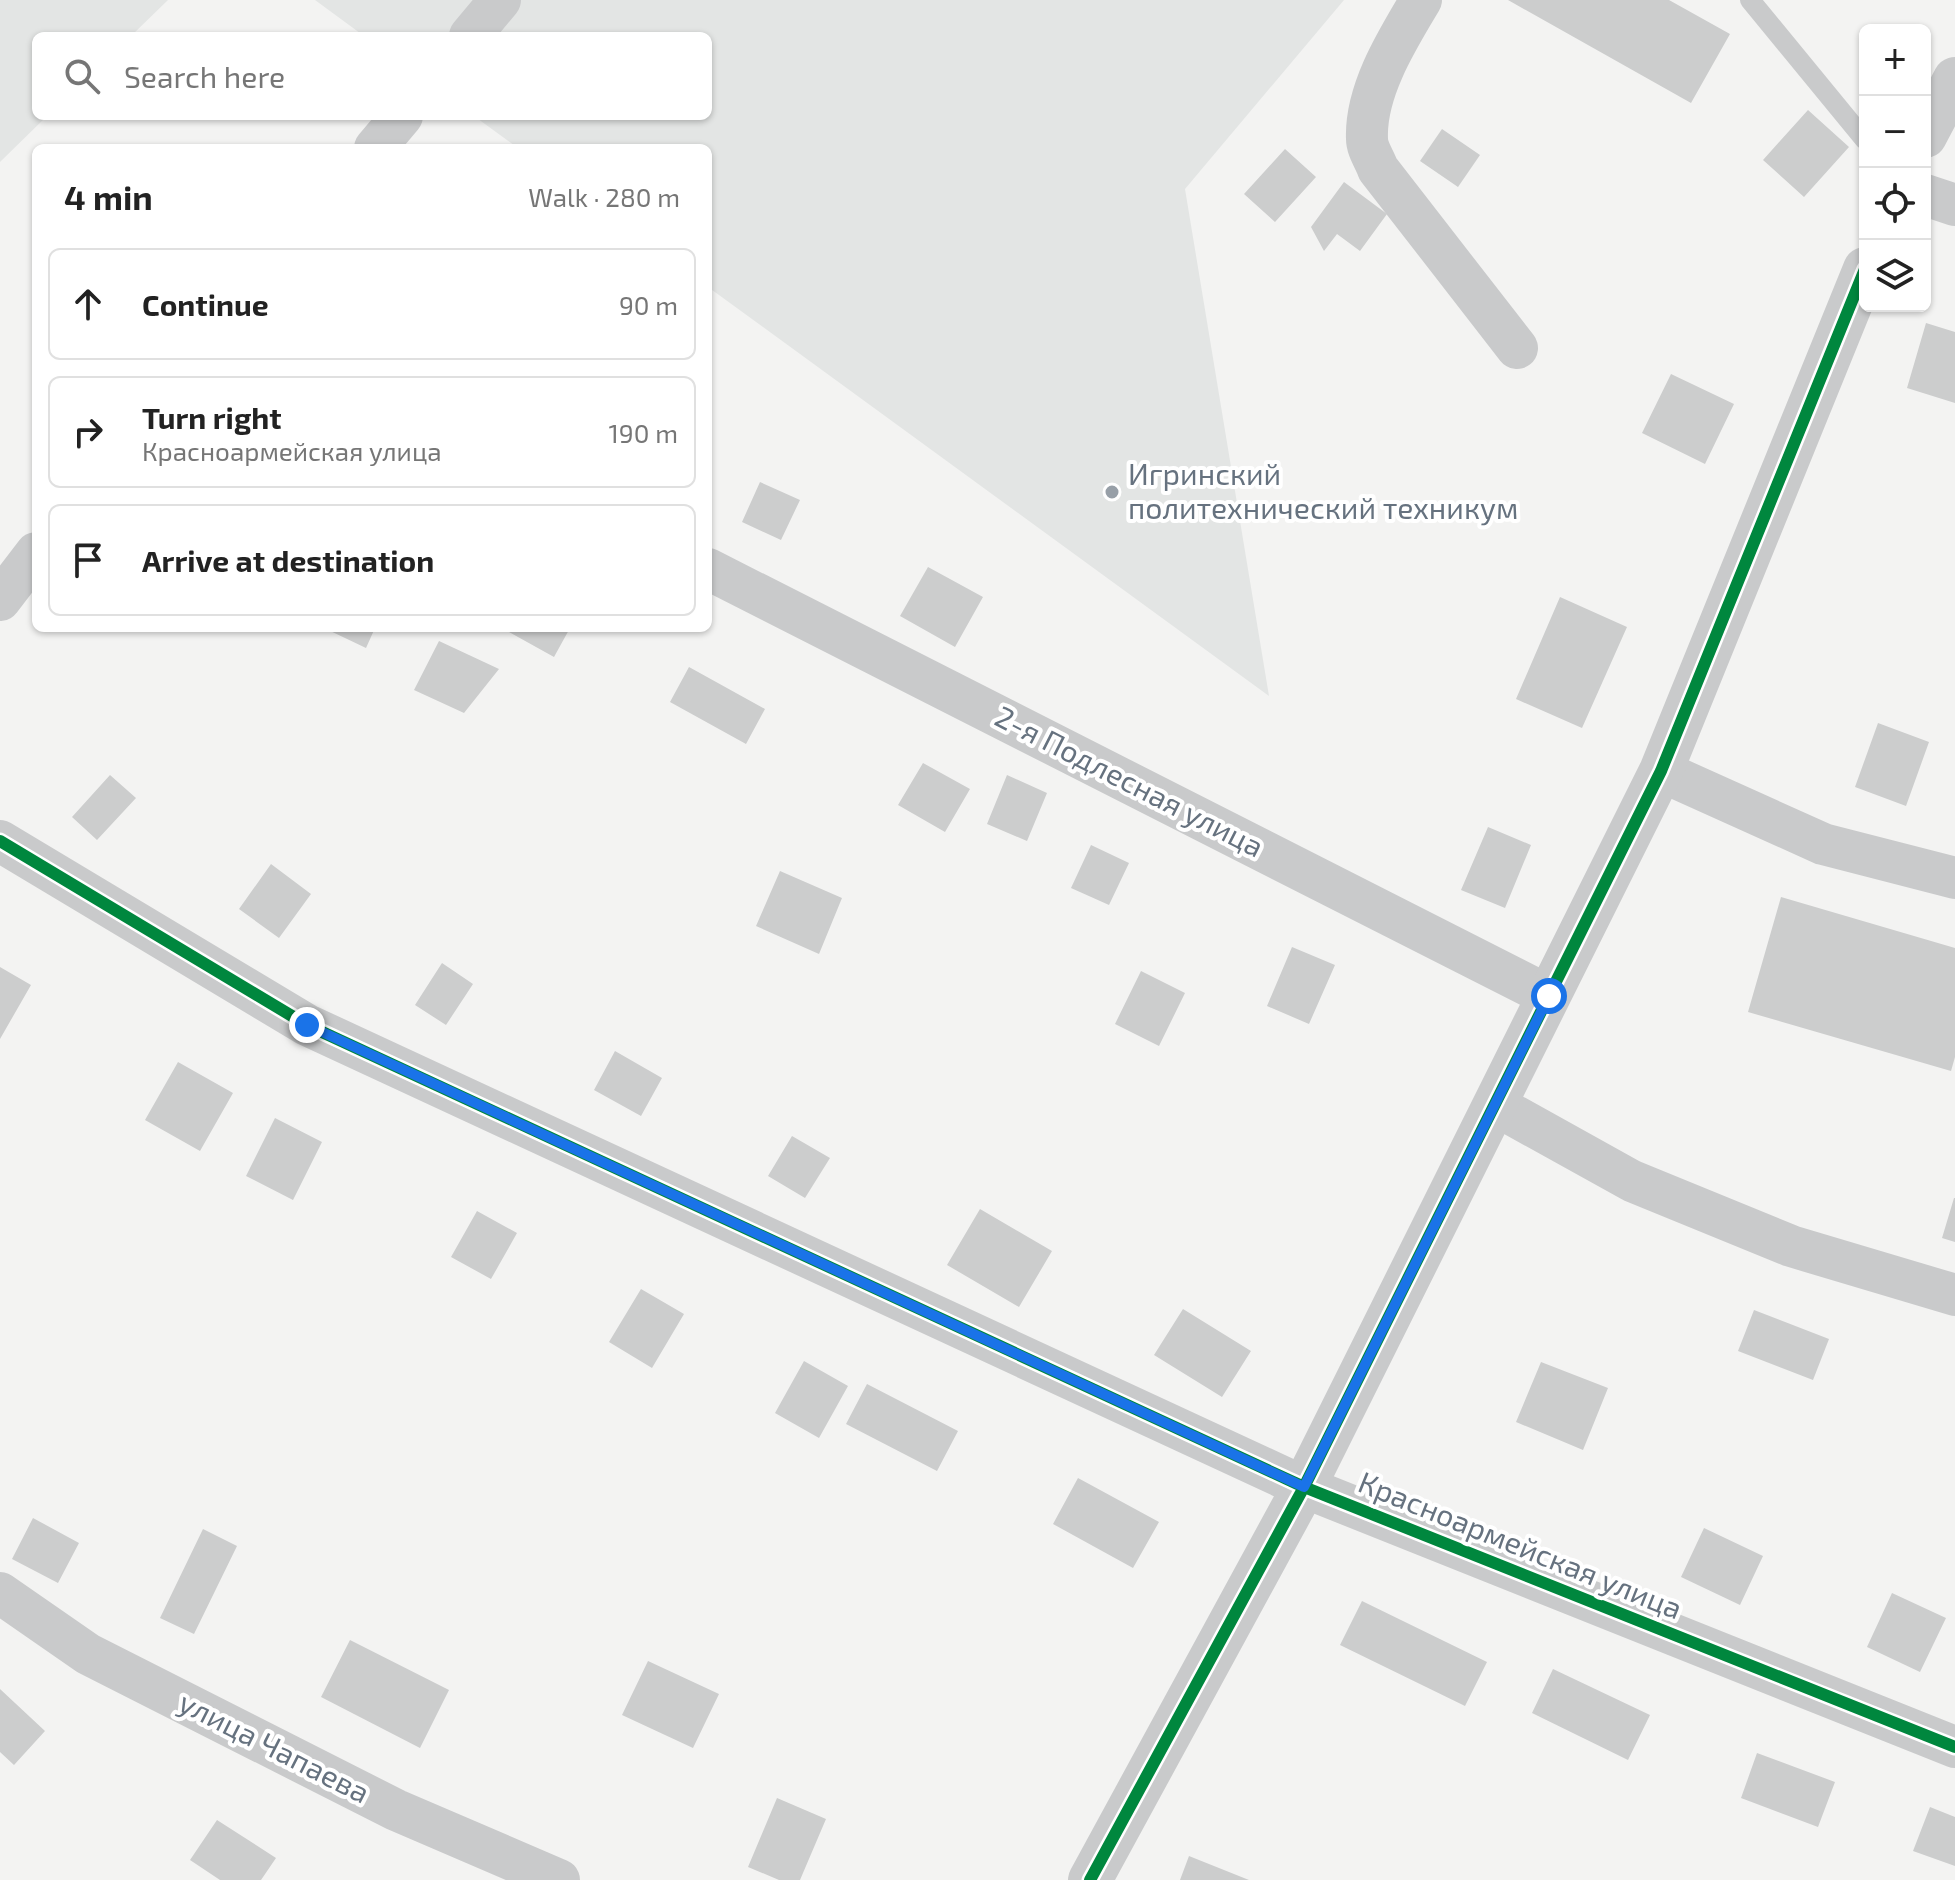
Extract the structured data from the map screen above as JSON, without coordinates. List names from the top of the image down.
{
  "streets": {
    "street": ["2-я Подлесная улица", "Красноармейская улица", "улица Чапаева"]
  },
  "places": ["Игринский политехнический техникум"],
  "page": {
    "map_buttons": ["+", "−"],
    "search": "Search here",
    "heading": ["4 min", "Walk · 280 m"],
    "list": [
      ["Continue", "90 m"],
      ["Turn right", "Красноармейская улица", "190 m"],
      "Arrive at destination"
    ]
  }
}
